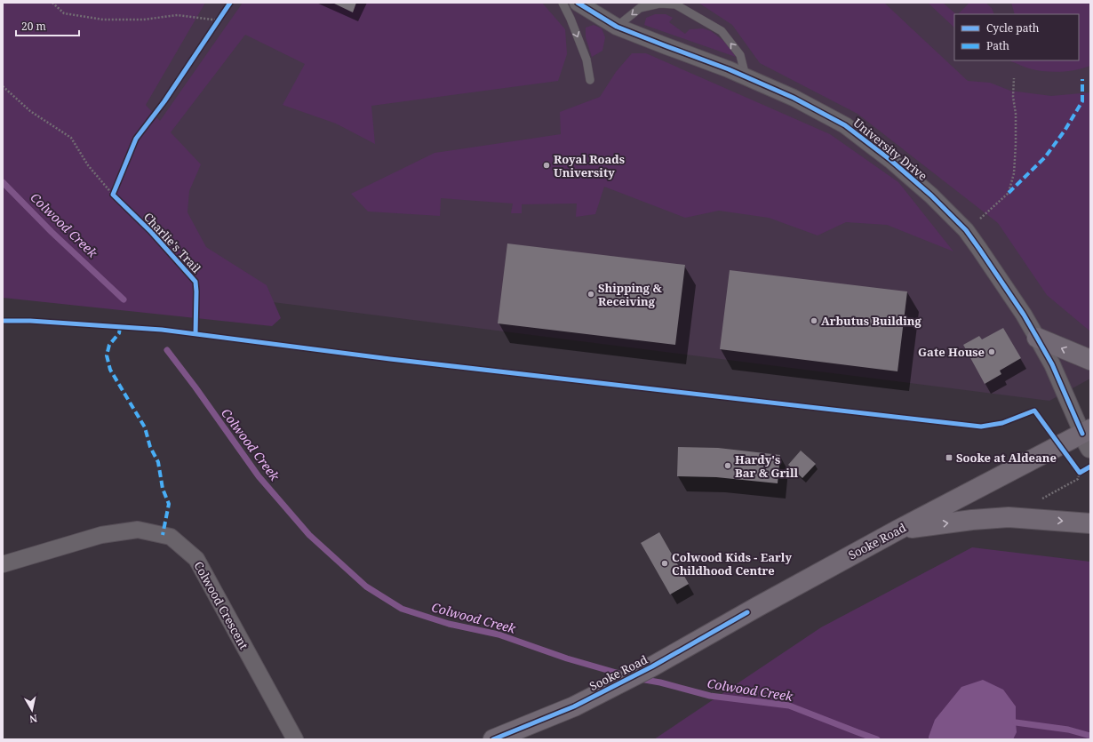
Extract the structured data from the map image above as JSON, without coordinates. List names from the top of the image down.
{
  "streets": {
    "main road": ["Sooke Road"],
    "street": ["University Drive", "Colwood Crescent"],
    "cycle path": ["Charlie's Trail"]
  },
  "crossings": [
    ["University Drive", "Sooke Road"]
  ],
  "water": ["Colwood Creek"],
  "places": {
    "other": [
      "Royal Roads University",
      "Shipping & Receiving",
      "Arbutus Building",
      "Gate House",
      "Hardy's Bar & Grill",
      "Colwood Kids - Early Childhood Centre"
    ],
    "transit": ["Sooke at Aldeane"]
  },
  "legend": ["Cycle path", "Path"],
  "scale_bar": "20 m",
  "north": "bottom"
}
